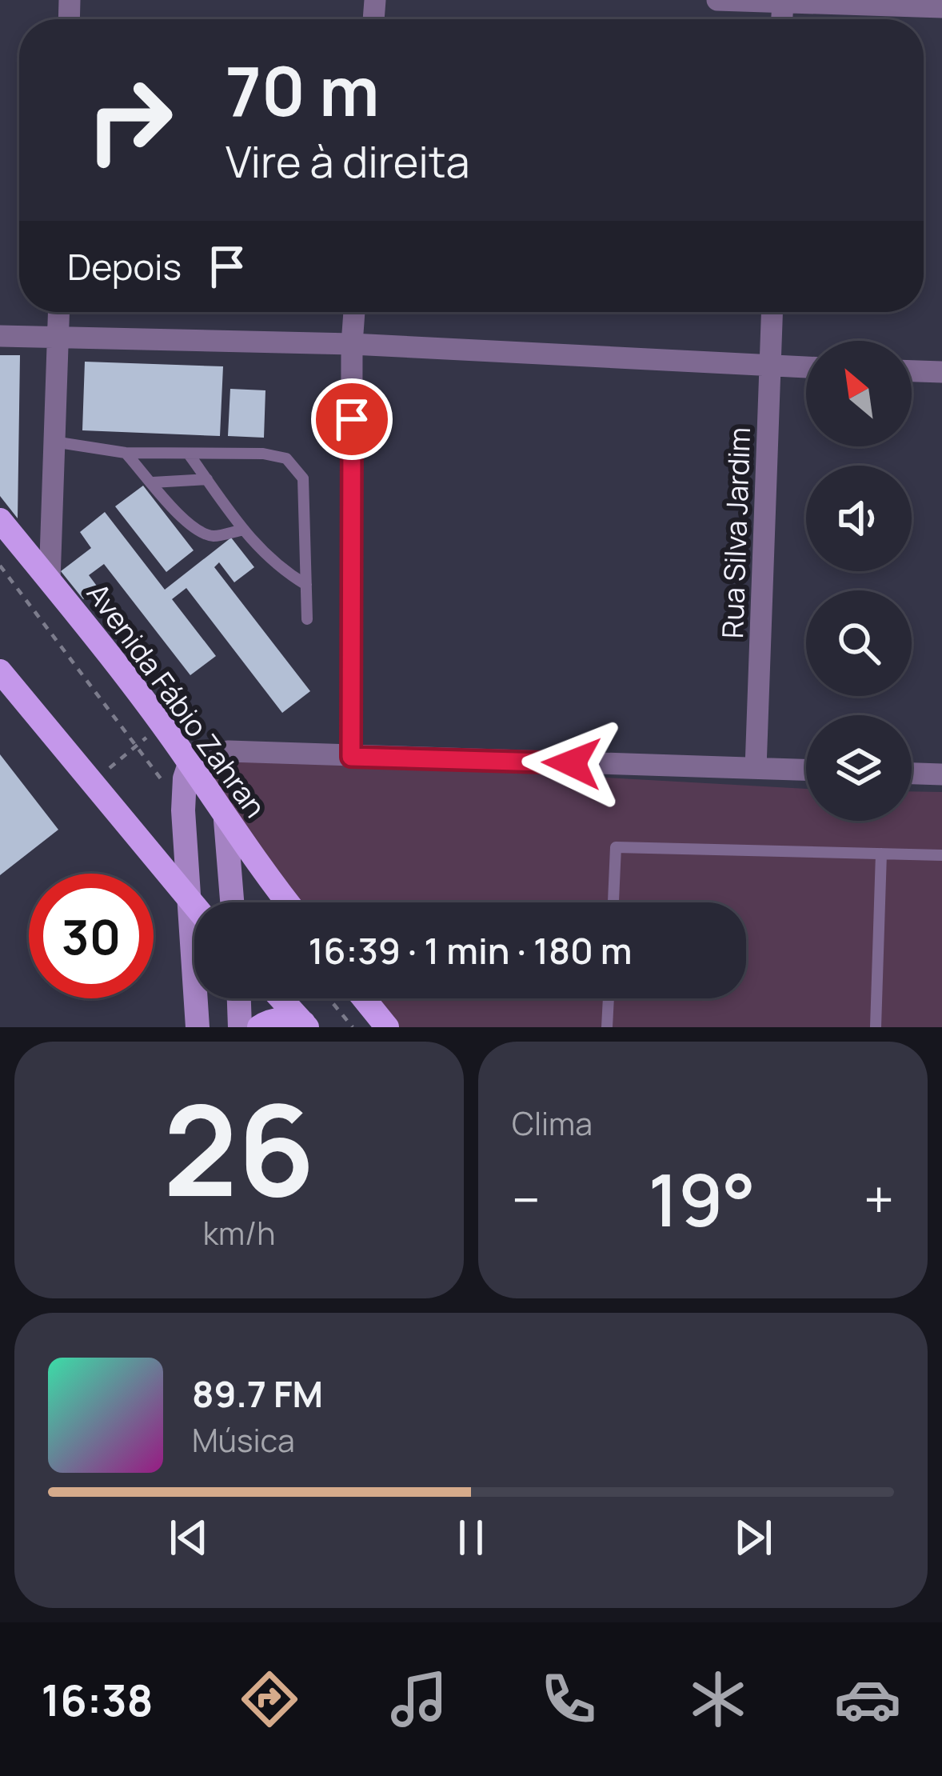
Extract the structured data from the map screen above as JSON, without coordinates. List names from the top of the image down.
{
  "streets": {
    "main road": ["Avenida Fábio Zahran"],
    "street": ["Rua Silva Jardim"]
  },
  "north": "top left",
  "page": {
    "turn": ["70 m", "Vire à direita"],
    "then": "Depois",
    "limit": "30",
    "trip": "16:39 · 1 min · 180 m",
    "tile": [
      ["26", "km/h"],
      "Clima"
    ],
    "heat": ["−", "19°", "+"],
    "song": ["89.7 FM", "Música"],
    "tabs": "16:38"
  }
}
